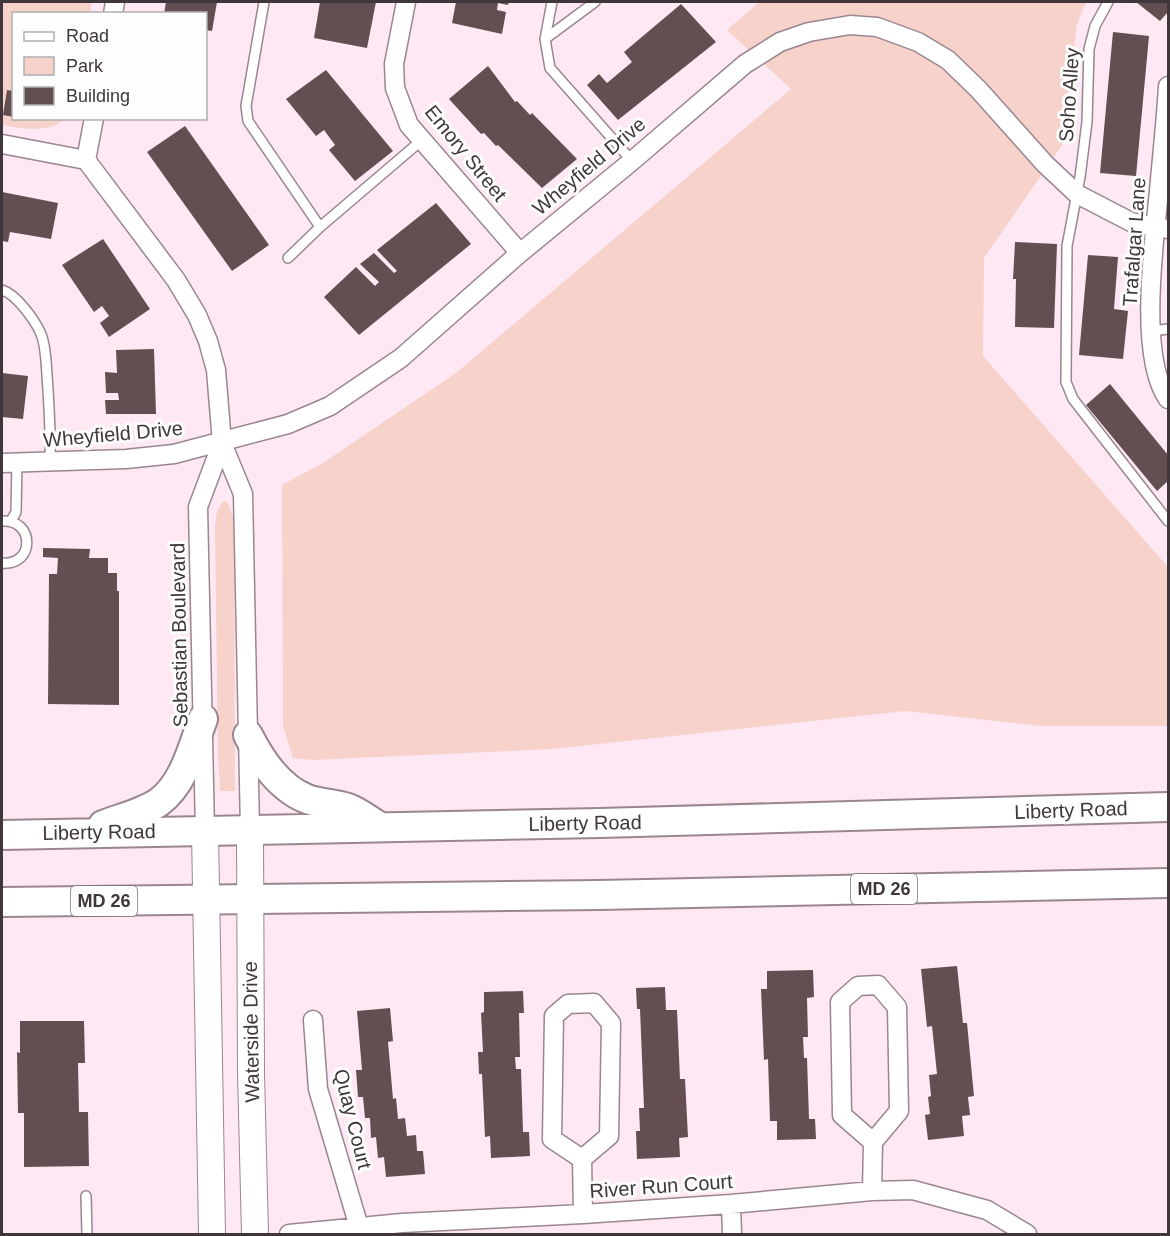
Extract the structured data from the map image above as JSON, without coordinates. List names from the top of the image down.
{
  "streets": {
    "main road": ["Liberty Road", "MD 26"],
    "street": [
      "Emory Street",
      "Wheyfield Drive",
      "Trafalgar Lane",
      "Sebastian Boulevard",
      "Waterside Drive",
      "Quay Court",
      "River Run Court"
    ],
    "lane": ["Soho Alley"]
  },
  "crossings": [
    ["Soho Alley", "Wheyfield Drive"],
    ["Emory Street", "Wheyfield Drive"],
    ["Wheyfield Drive", "Trafalgar Lane"],
    ["Wheyfield Drive", "Sebastian Boulevard"],
    ["Sebastian Boulevard", "Liberty Road"],
    ["Sebastian Boulevard", "Waterside Drive"],
    ["Liberty Road", "Waterside Drive"],
    ["MD 26", "Waterside Drive"],
    ["Quay Court", "River Run Court"]
  ],
  "legend": ["Road", "Park", "Building"]
}
